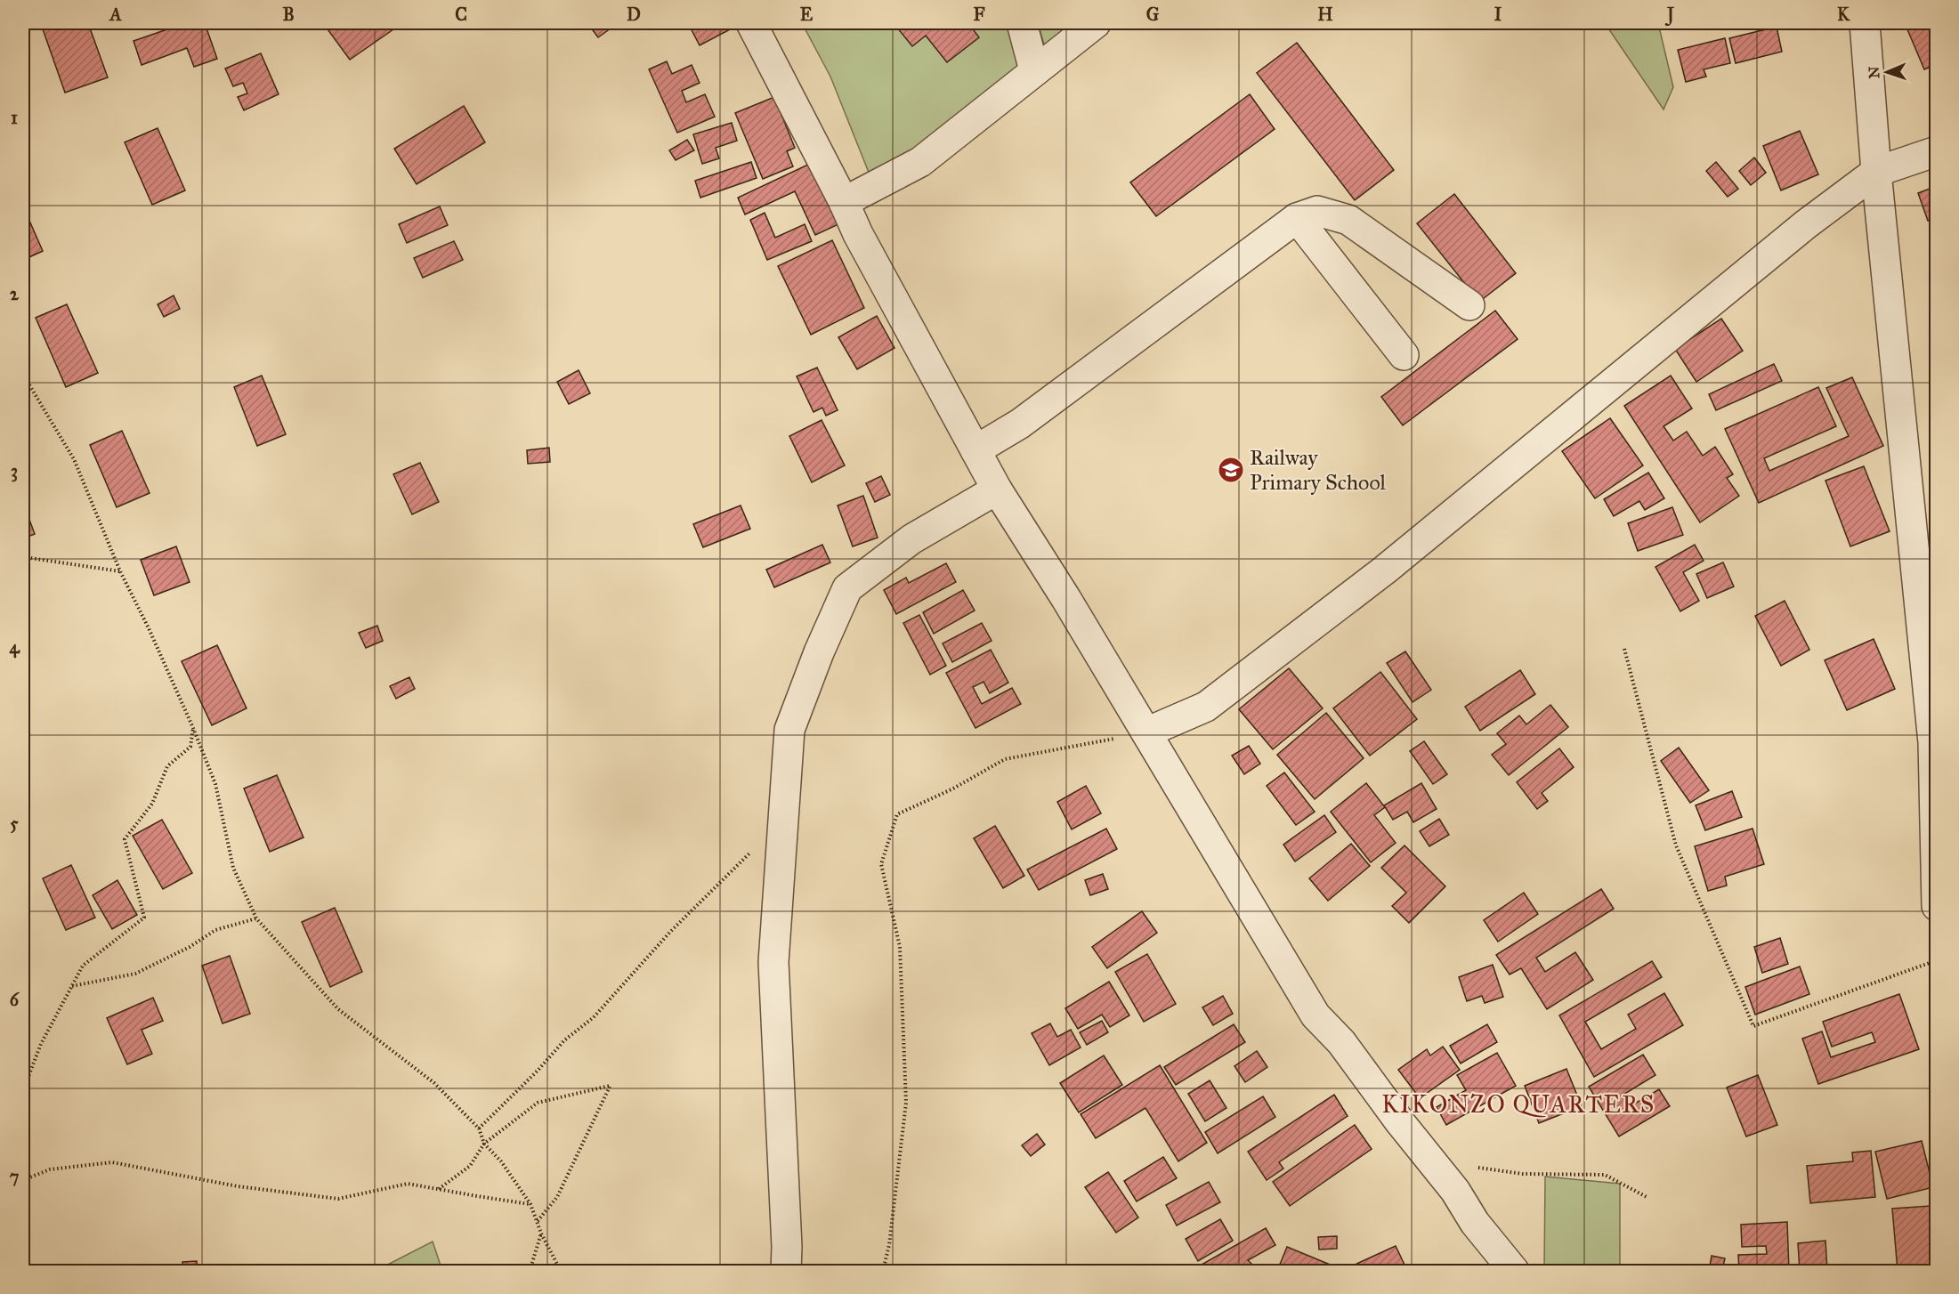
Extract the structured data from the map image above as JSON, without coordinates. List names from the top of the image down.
{
  "districts": ["KIKONZO QUARTERS"],
  "places": {
    "school or university": ["Railway Primary School"]
  },
  "north": "left",
  "grid": {
    "columns": [
      "A",
      "B",
      "C",
      "D",
      "E",
      "F",
      "G",
      "H",
      "I",
      "J",
      "K"
    ],
    "rows": [
      "1",
      "2",
      "3",
      "4",
      "5",
      "6",
      "7"
    ]
  }
}
